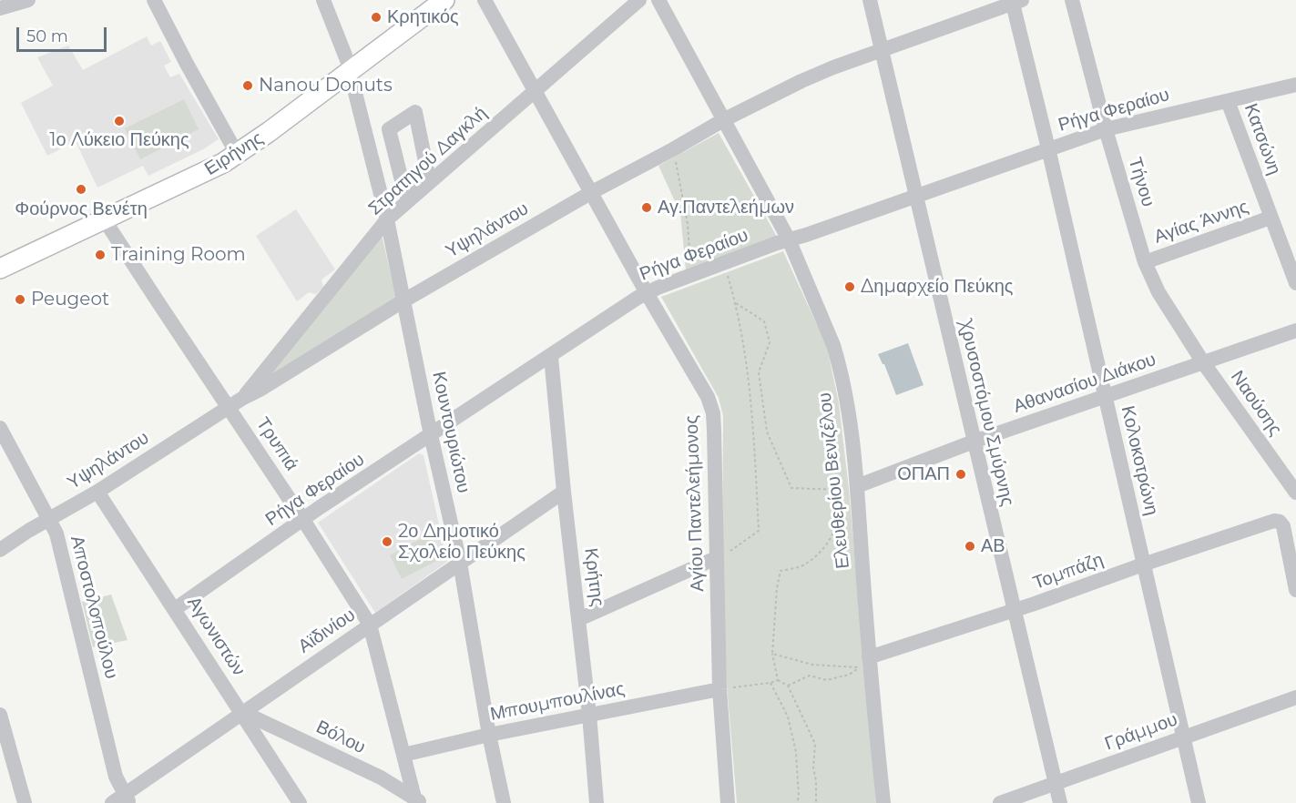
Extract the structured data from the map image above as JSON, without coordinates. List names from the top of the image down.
{
  "streets": {
    "main road": ["Ειρήνης"],
    "street": [
      "Ρήγα Φεραίου",
      "Κατσώνη",
      "Στρατηγού Δαγκλή",
      "Τήνου",
      "Αγίας Άννης",
      "Υψηλάντου",
      "Αθανασίου Διάκου",
      "Ναούσης",
      "Χρυσοστόμου Σμύρνης",
      "Κουντουριώτου",
      "Τρυπιά",
      "Κολοκοτρώνη",
      "Ελευθερίου Βενιζέλου",
      "Αγίου Παντελεήμονος",
      "Τομπάζη",
      "Κρήτης",
      "Αποστολοπούλου",
      "Αϊδινίου",
      "Αγωνιστών",
      "Μπουμπουλίνας",
      "Γράμμου",
      "Βόλου"
    ]
  },
  "crossings": [
    ["Ρήγα Φεραίου", "Κατσώνη"],
    ["Ρήγα Φεραίου", "Τήνου"],
    ["Ρήγα Φεραίου", "Χρυσοστόμου Σμύρνης"],
    ["Ρήγα Φεραίου", "Κουντουριώτου"],
    ["Ρήγα Φεραίου", "Τρυπιά"],
    ["Ρήγα Φεραίου", "Κολοκοτρώνη"],
    ["Ρήγα Φεραίου", "Ελευθερίου Βενιζέλου"],
    ["Ρήγα Φεραίου", "Αγίου Παντελεήμονος"],
    ["Ρήγα Φεραίου", "Κρήτης"],
    ["Ρήγα Φεραίου", "Αγωνιστών"],
    ["Κατσώνη", "Αγίας Άννης"],
    ["Ειρήνης", "Κουντουριώτου"],
    ["Ειρήνης", "Τρυπιά"],
    ["Στρατηγού Δαγκλή", "Υψηλάντου"],
    ["Στρατηγού Δαγκλή", "Κουντουριώτου"],
    ["Στρατηγού Δαγκλή", "Αγίου Παντελεήμονος"],
    ["Τήνου", "Αγίας Άννης"],
    ["Τήνου", "Αθανασίου Διάκου"],
    ["Τήνου", "Ναούσης"],
    ["Υψηλάντου", "Χρυσοστόμου Σμύρνης"],
    ["Υψηλάντου", "Κουντουριώτου"],
    ["Υψηλάντου", "Τρυπιά"],
    ["Υψηλάντου", "Κολοκοτρώνη"],
    ["Υψηλάντου", "Ελευθερίου Βενιζέλου"],
    ["Υψηλάντου", "Αγίου Παντελεήμονος"],
    ["Υψηλάντου", "Αποστολοπούλου"],
    ["Υψηλάντου", "Αγωνιστών"],
    ["Αθανασίου Διάκου", "Ναούσης"],
    ["Αθανασίου Διάκου", "Χρυσοστόμου Σμύρνης"],
    ["Αθανασίου Διάκου", "Κολοκοτρώνη"],
    ["Αθανασίου Διάκου", "Ελευθερίου Βενιζέλου"],
    ["Χρυσοστόμου Σμύρνης", "Τομπάζη"],
    ["Χρυσοστόμου Σμύρνης", "Γράμμου"],
    ["Κουντουριώτου", "Αϊδινίου"],
    ["Κουντουριώτου", "Μπουμπουλίνας"],
    ["Τρυπιά", "Αϊδινίου"],
    ["Τρυπιά", "Μπουμπουλίνας"],
    ["Τρυπιά", "Βόλου"],
    ["Κολοκοτρώνη", "Τομπάζη"],
    ["Κολοκοτρώνη", "Γράμμου"],
    ["Ελευθερίου Βενιζέλου", "Τομπάζη"],
    ["Αγίου Παντελεήμονος", "Μπουμπουλίνας"],
    ["Κρήτης", "Αϊδινίου"],
    ["Κρήτης", "Μπουμπουλίνας"],
    ["Αποστολοπούλου", "Αϊδινίου"],
    ["Αϊδινίου", "Αγωνιστών"],
    ["Αϊδινίου", "Βόλου"],
    ["Αγωνιστών", "Βόλου"]
  ],
  "places": [
    "Κρητικός",
    "Nanou Donuts",
    "1ο Λύκειο Πεύκης",
    "Φούρνος Βενέτη",
    "Αγ.Παντελεήμων",
    "Training Room",
    "Δημαρχείο Πεύκης",
    "Peugeot",
    "ΟΠΑΠ",
    "2ο Δημοτικό Σχολείο Πεύκης",
    "ΑΒ"
  ],
  "scale_bar": "50 m"
}
